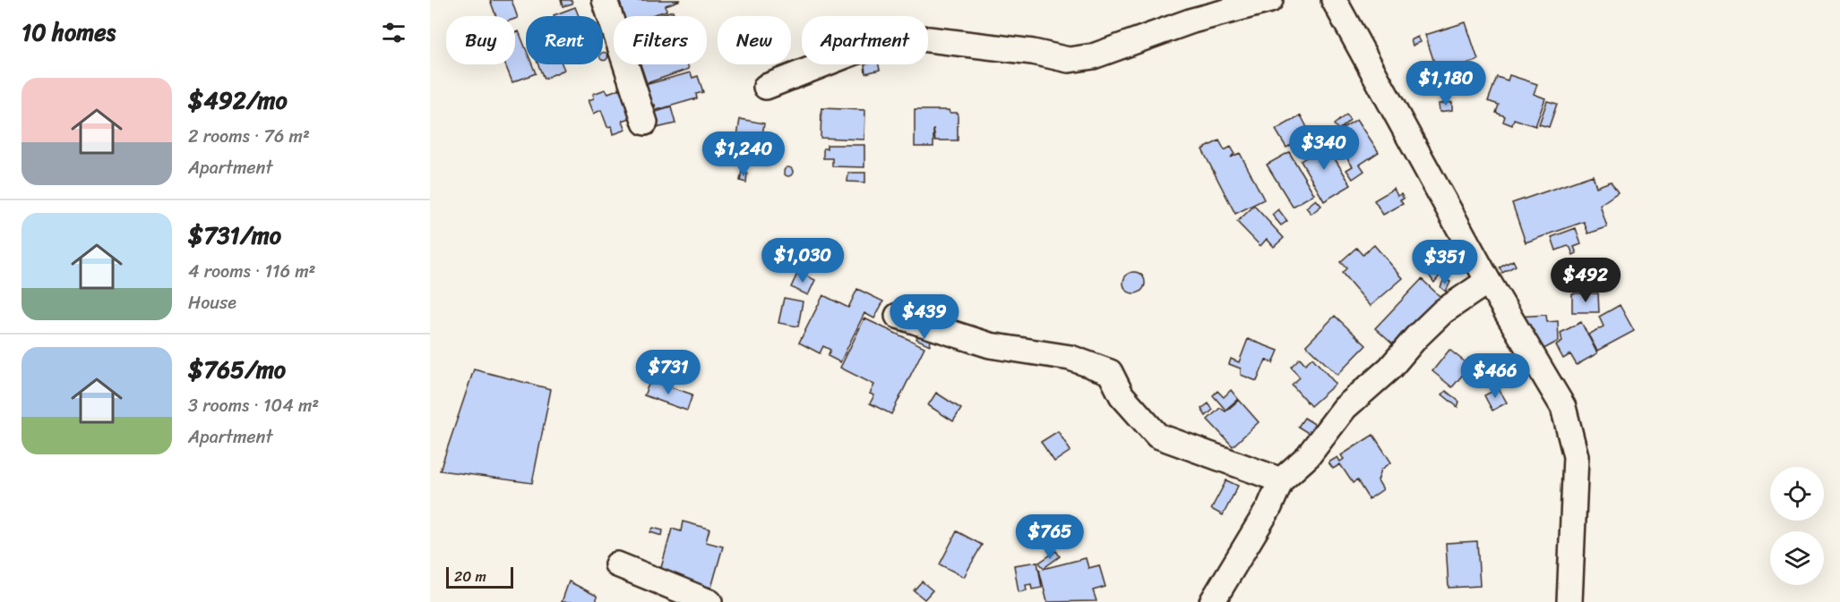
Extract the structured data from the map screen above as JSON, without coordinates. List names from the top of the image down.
{
  "scale_bar": "20 m",
  "page": {
    "heading": "10 homes",
    "chip": [
      "Buy",
      "Rent",
      "Filters",
      "New",
      "Apartment"
    ],
    "price": [
      "$1,180",
      "$340",
      "$1,240",
      "$1,030",
      "$351",
      "$492",
      "$439",
      "$731",
      "$466",
      "$765"
    ],
    "list": [
      {
        "name": "$492/mo",
        "note": "2 rooms · 76 m² · Apartment"
      },
      {
        "name": "$731/mo",
        "note": "4 rooms · 116 m² · House"
      },
      {
        "name": "$765/mo",
        "note": "3 rooms · 104 m² · Apartment"
      }
    ],
    "scale": "20 m"
  }
}
